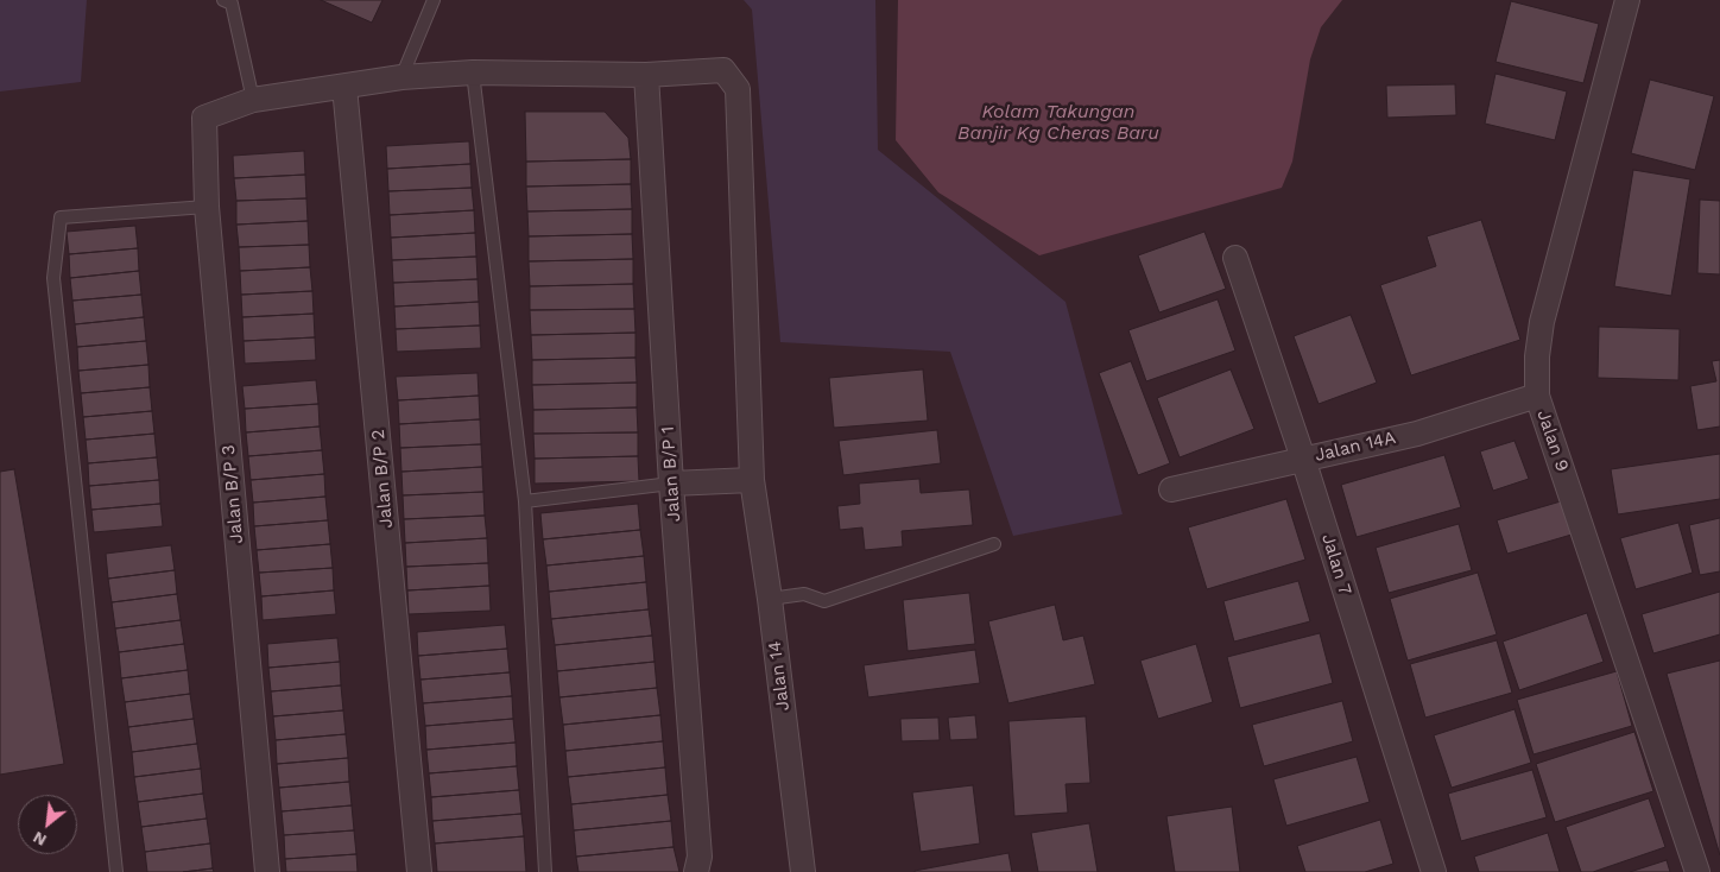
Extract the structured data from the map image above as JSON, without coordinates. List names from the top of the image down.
{
  "streets": {
    "street": [
      "Jalan 9",
      "Jalan 14A",
      "Jalan B/P 1",
      "Jalan B/P 2",
      "Jalan B/P 3",
      "Jalan 7",
      "Jalan 14"
    ]
  },
  "crossings": [
    ["Jalan 9", "Jalan 14A"],
    ["Jalan 14A", "Jalan 7"],
    ["Jalan B/P 1", "Jalan 14"]
  ],
  "water": ["Kolam Takungan Banjir Kg Cheras Baru"],
  "north": "bottom left"
}
